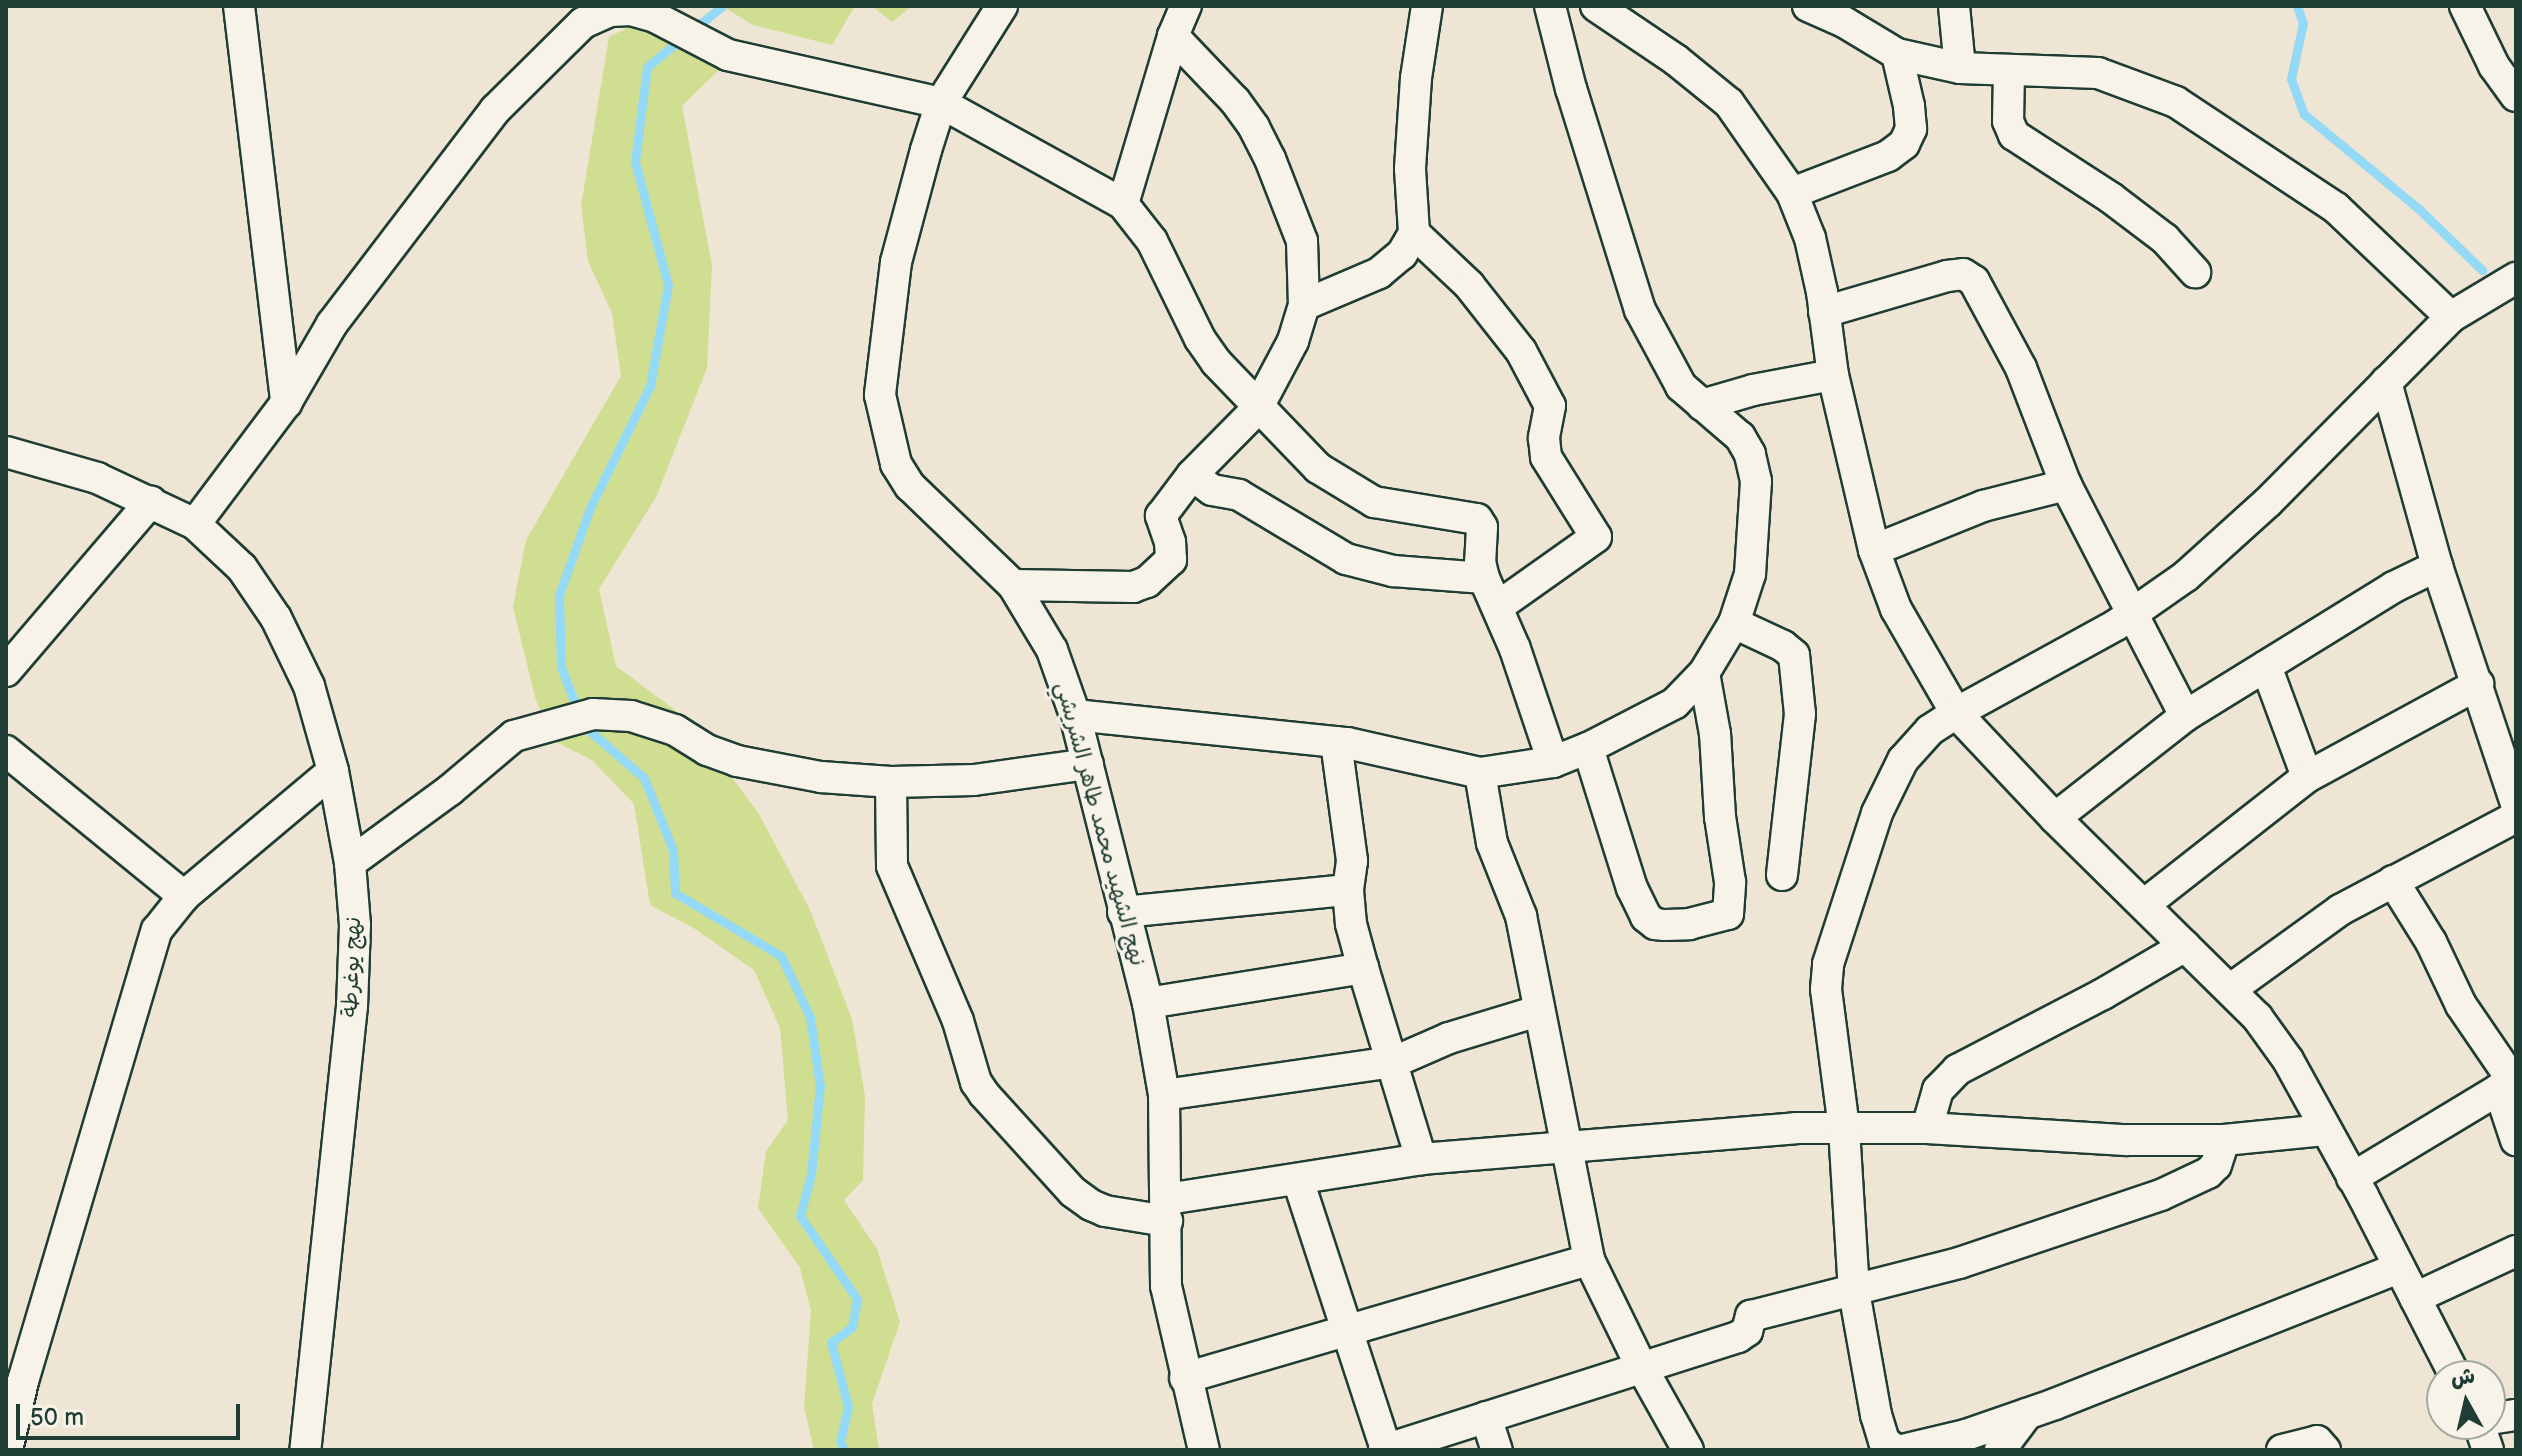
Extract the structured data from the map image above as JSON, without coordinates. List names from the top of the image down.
{
  "streets": {
    "street": ["نهج الشهيد محمد طاهر الشريشي", "نهج يوغرطة"]
  },
  "scale_bar": "50 m",
  "north": "top"
}
